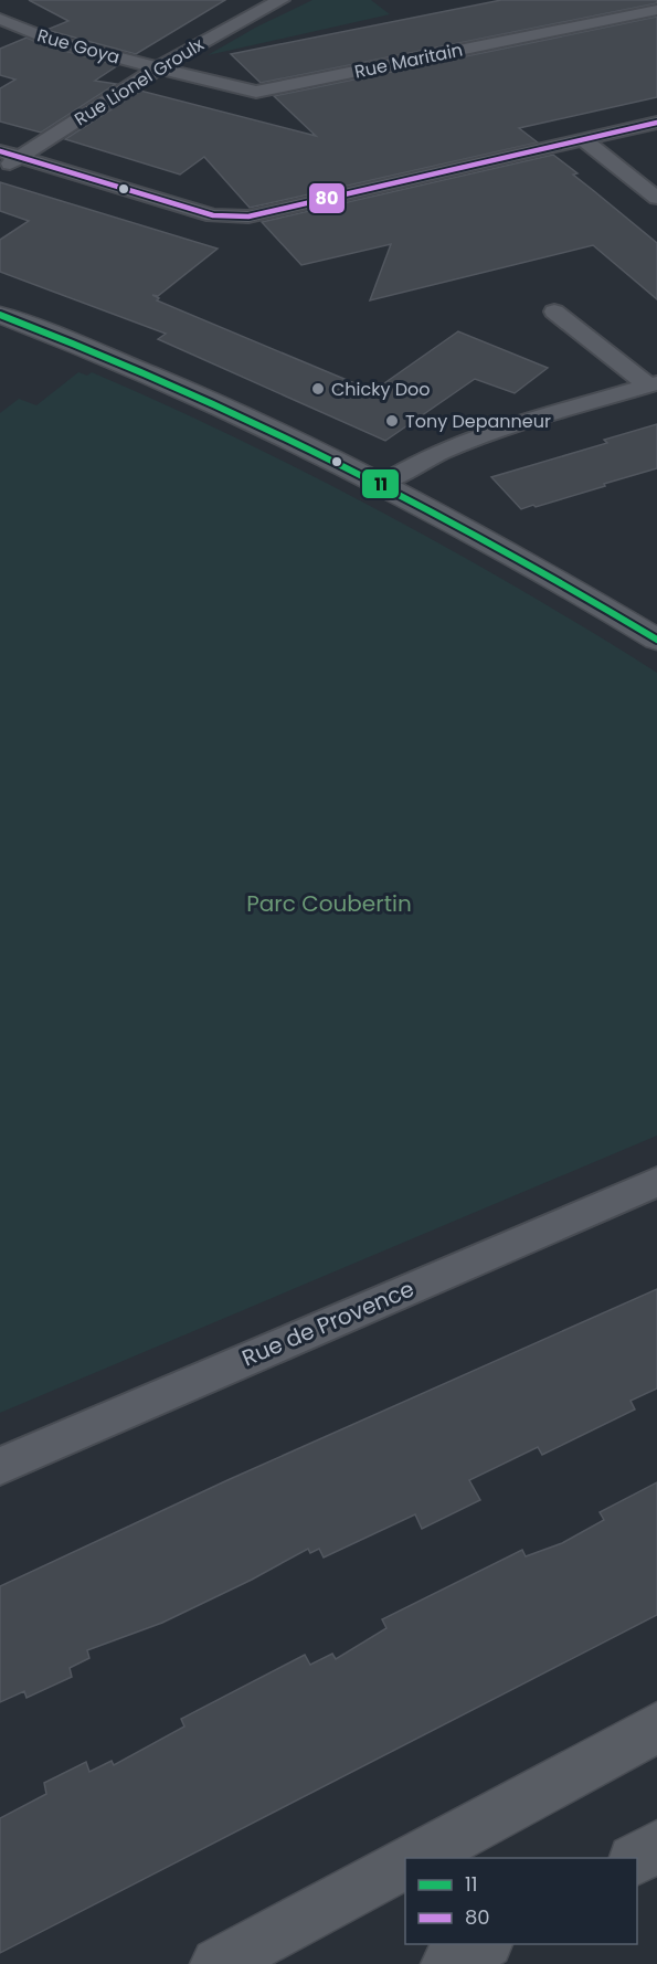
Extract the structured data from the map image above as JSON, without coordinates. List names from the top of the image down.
{
  "streets": {
    "street": [
      "Rue Goya",
      "Rue Maritain",
      "Rue Lionel Groulx",
      "Rue de Provence"
    ]
  },
  "crossings": [
    ["Rue Goya", "Rue Maritain"],
    ["Rue Goya", "Rue Lionel Groulx"],
    ["Rue Maritain", "Rue Lionel Groulx"]
  ],
  "parks": ["Parc Coubertin"],
  "places": ["Chicky Doo", "Tony Depanneur"],
  "lines": ["transit line 80", "transit line 11"],
  "legend": ["11", "80"]
}
